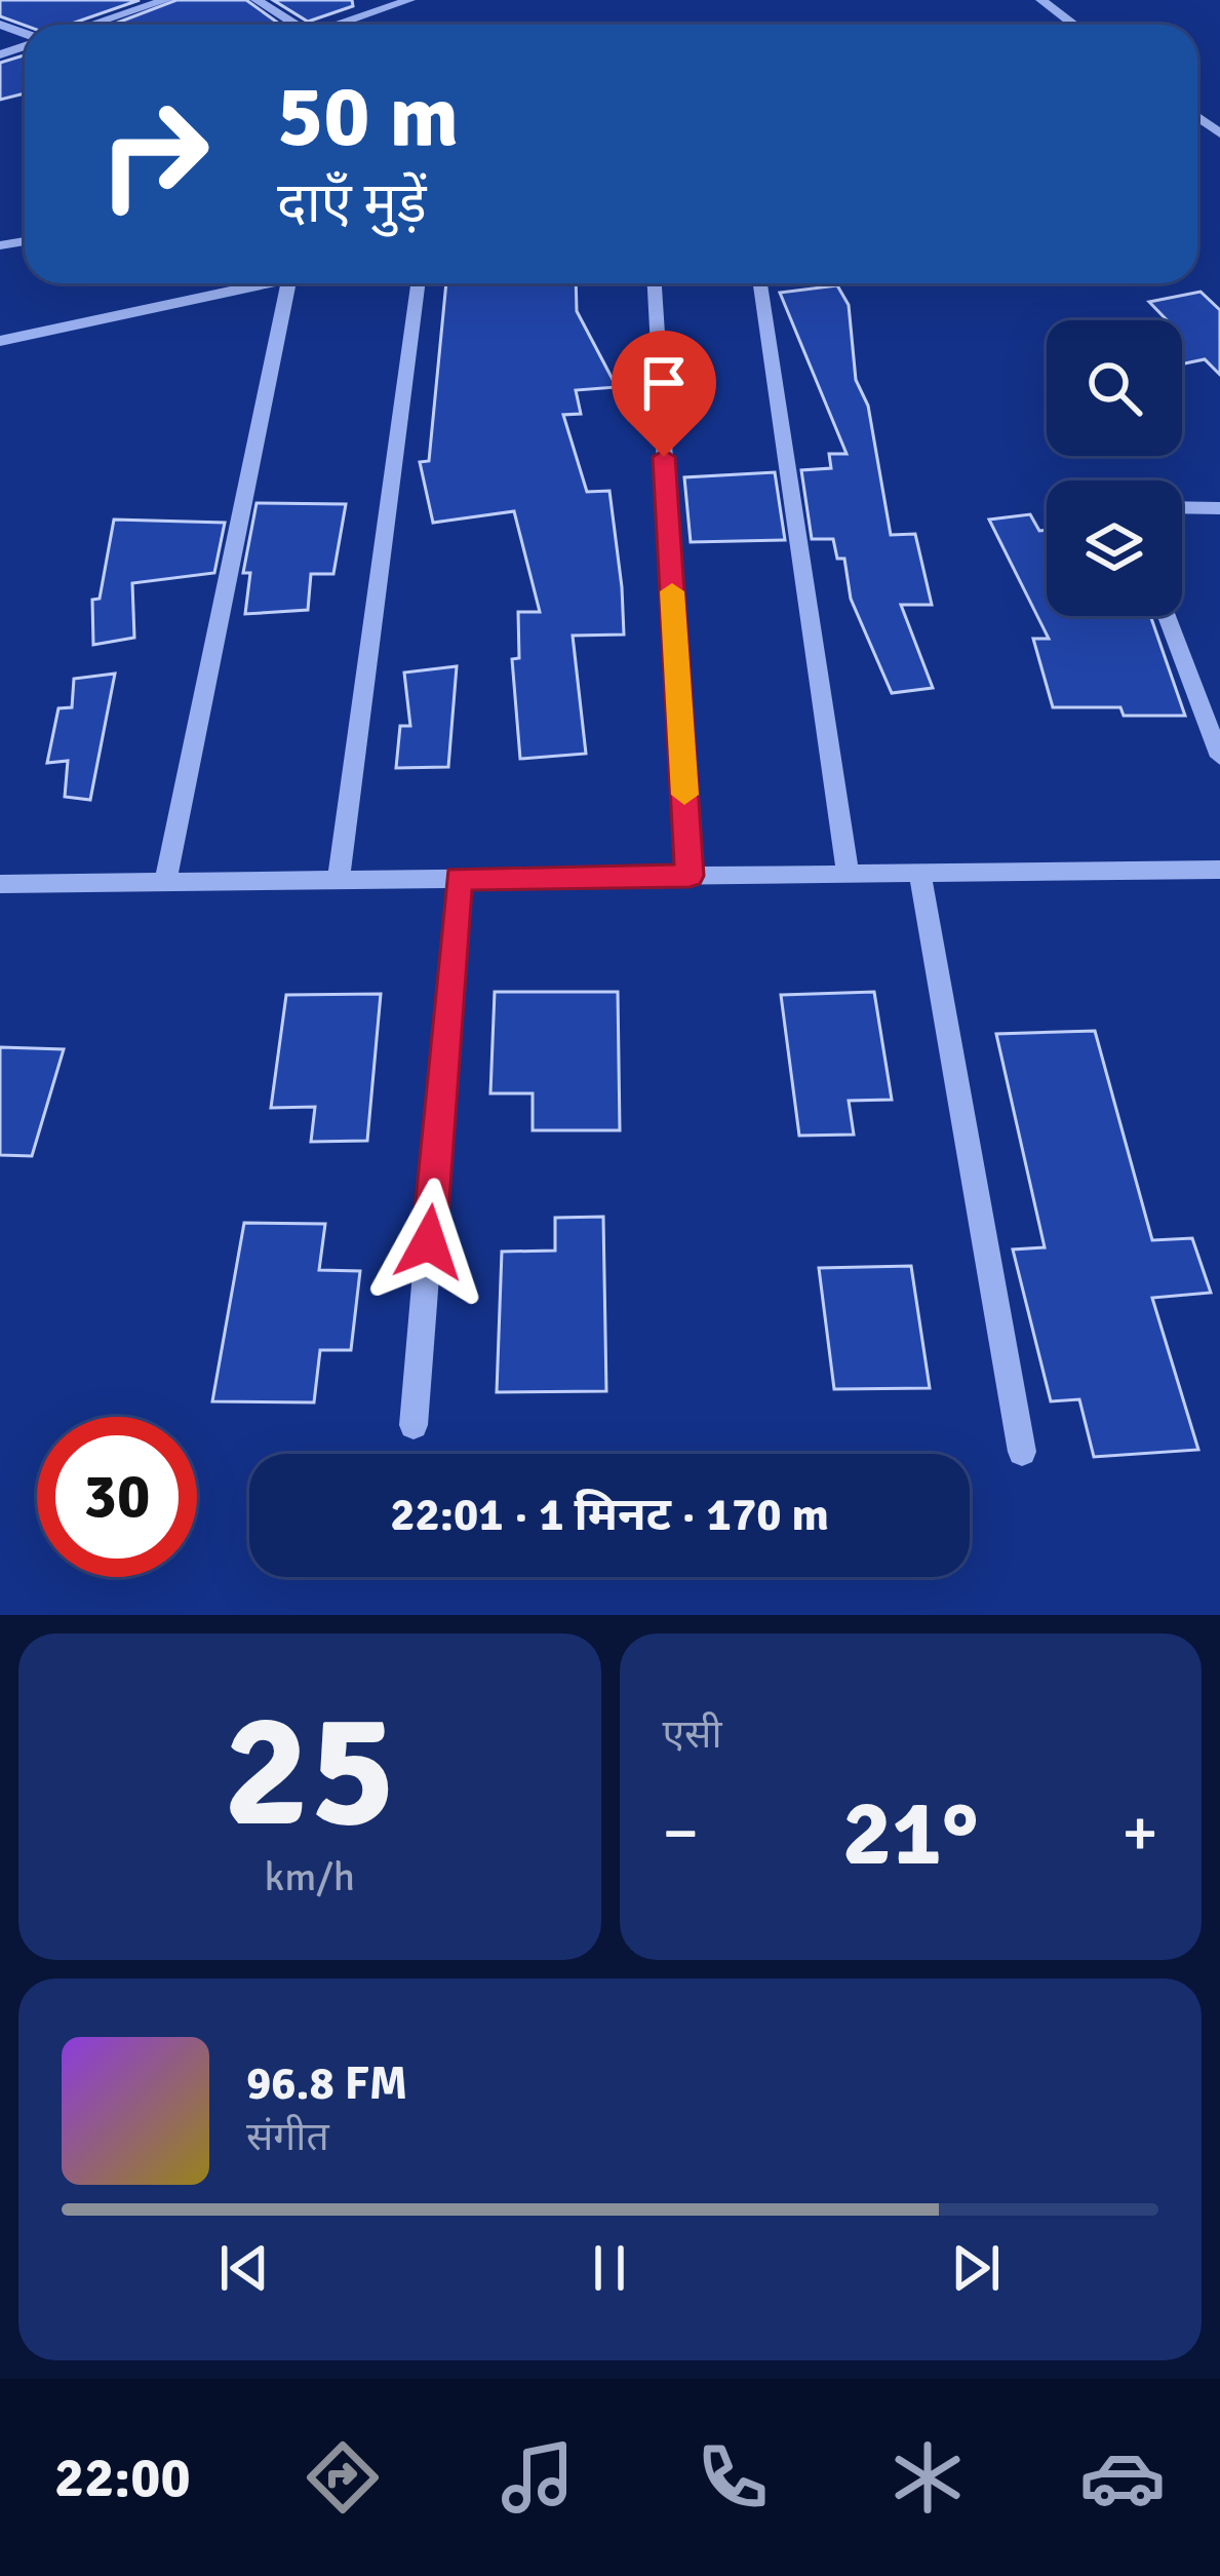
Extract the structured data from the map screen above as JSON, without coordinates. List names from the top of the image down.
{
  "page": {
    "turn": ["50 m", "दाएँ मुड़ें"],
    "limit": "30",
    "trip": "22:01 · 1 मिनट · 170 m",
    "tile": [
      ["25", "km/h"],
      "एसी"
    ],
    "heat": ["−", "21°", "+"],
    "song": ["96.8 FM", "संगीत"],
    "tabs": "22:00"
  }
}
